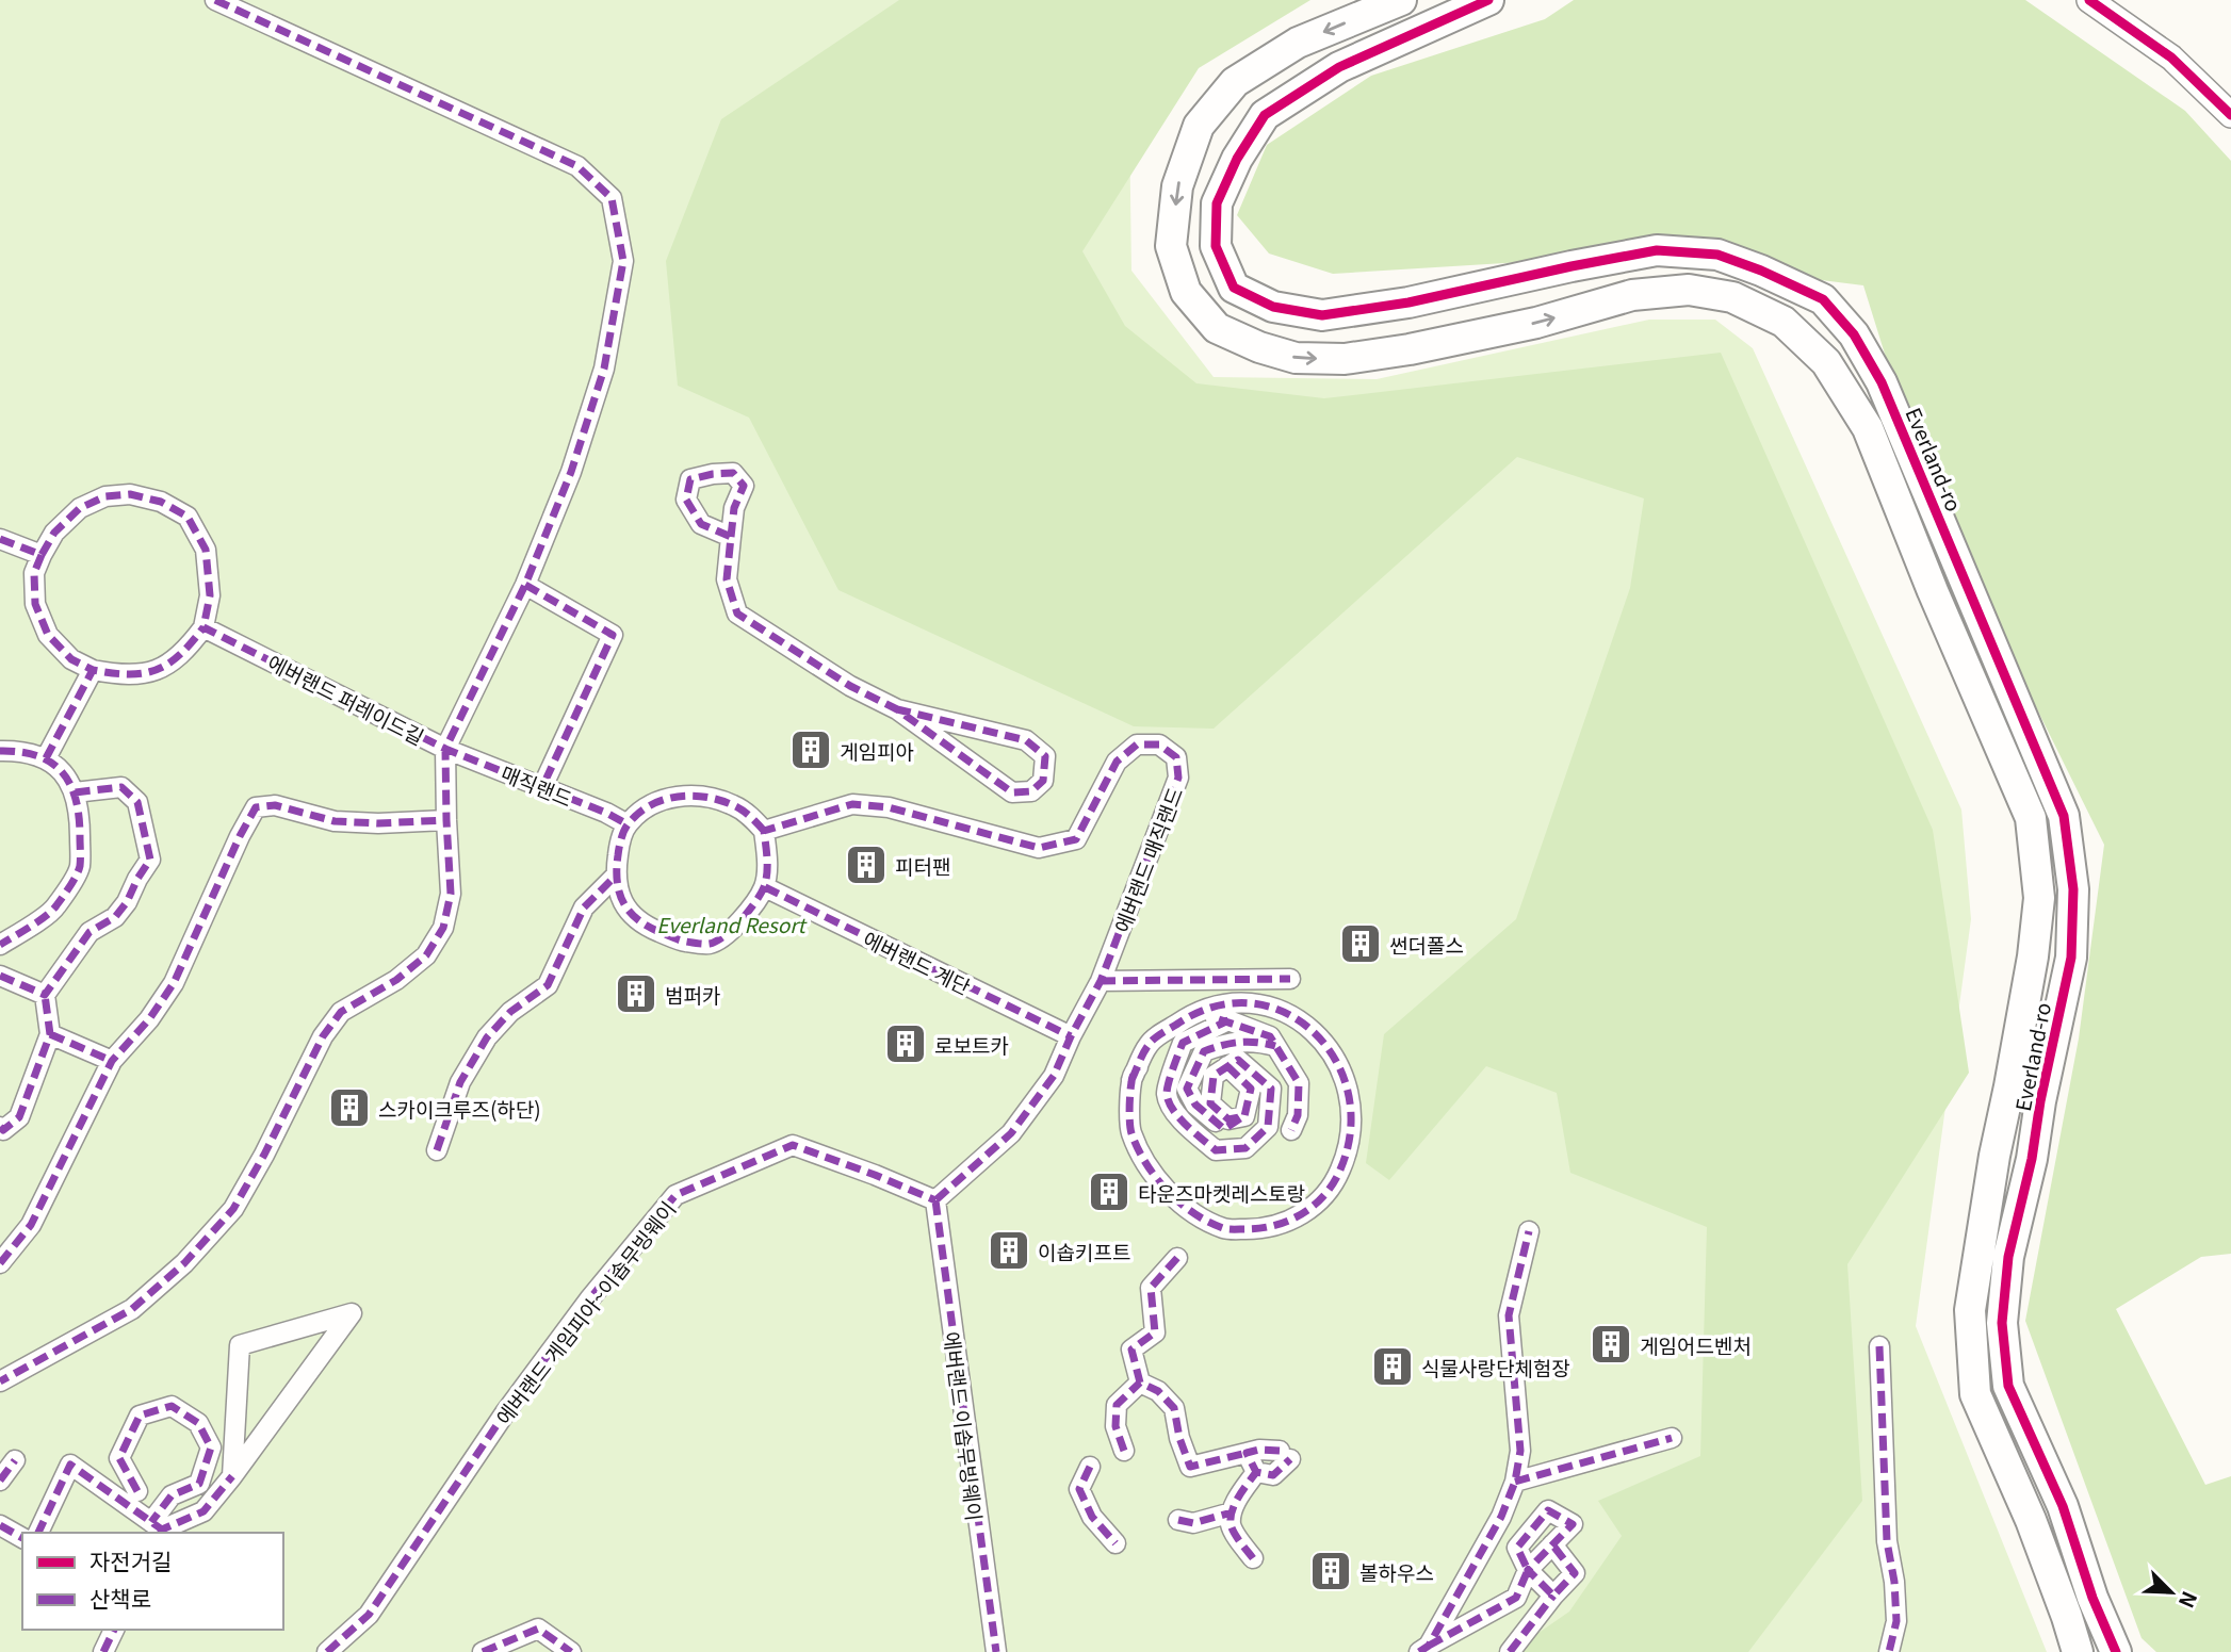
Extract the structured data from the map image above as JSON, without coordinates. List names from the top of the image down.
{
  "streets": {
    "street": [
      "Everland-ro",
      "에버랜드 퍼레이드길",
      "매직랜드",
      "에버랜드 매직랜드",
      "에버랜드 계단",
      "에버랜드 게임피아~이솝무빙웨이",
      "에버랜드 이솝무빙웨이"
    ]
  },
  "crossings": [
    ["에버랜드 퍼레이드길", "매직랜드"],
    ["매직랜드", "에버랜드 매직랜드"],
    ["매직랜드", "에버랜드 계단"],
    ["에버랜드 매직랜드", "에버랜드 계단"],
    ["에버랜드 매직랜드", "에버랜드 게임피아~이솝무빙웨이"],
    ["에버랜드 매직랜드", "에버랜드 이솝무빙웨이"],
    ["에버랜드 게임피아~이솝무빙웨이", "에버랜드 이솝무빙웨이"]
  ],
  "parks": ["Everland Resort"],
  "places": {
    "building": [
      "게임피아",
      "피터팬",
      "썬더폴스",
      "범퍼카",
      "로보트카",
      "스카이크루즈(하단)",
      "타운즈마켓레스토랑",
      "이솝키프트",
      "게임어드벤처",
      "식물사랑단체험장",
      "볼하우스"
    ]
  },
  "legend": ["자전거길", "산책로"],
  "north": "bottom right"
}
